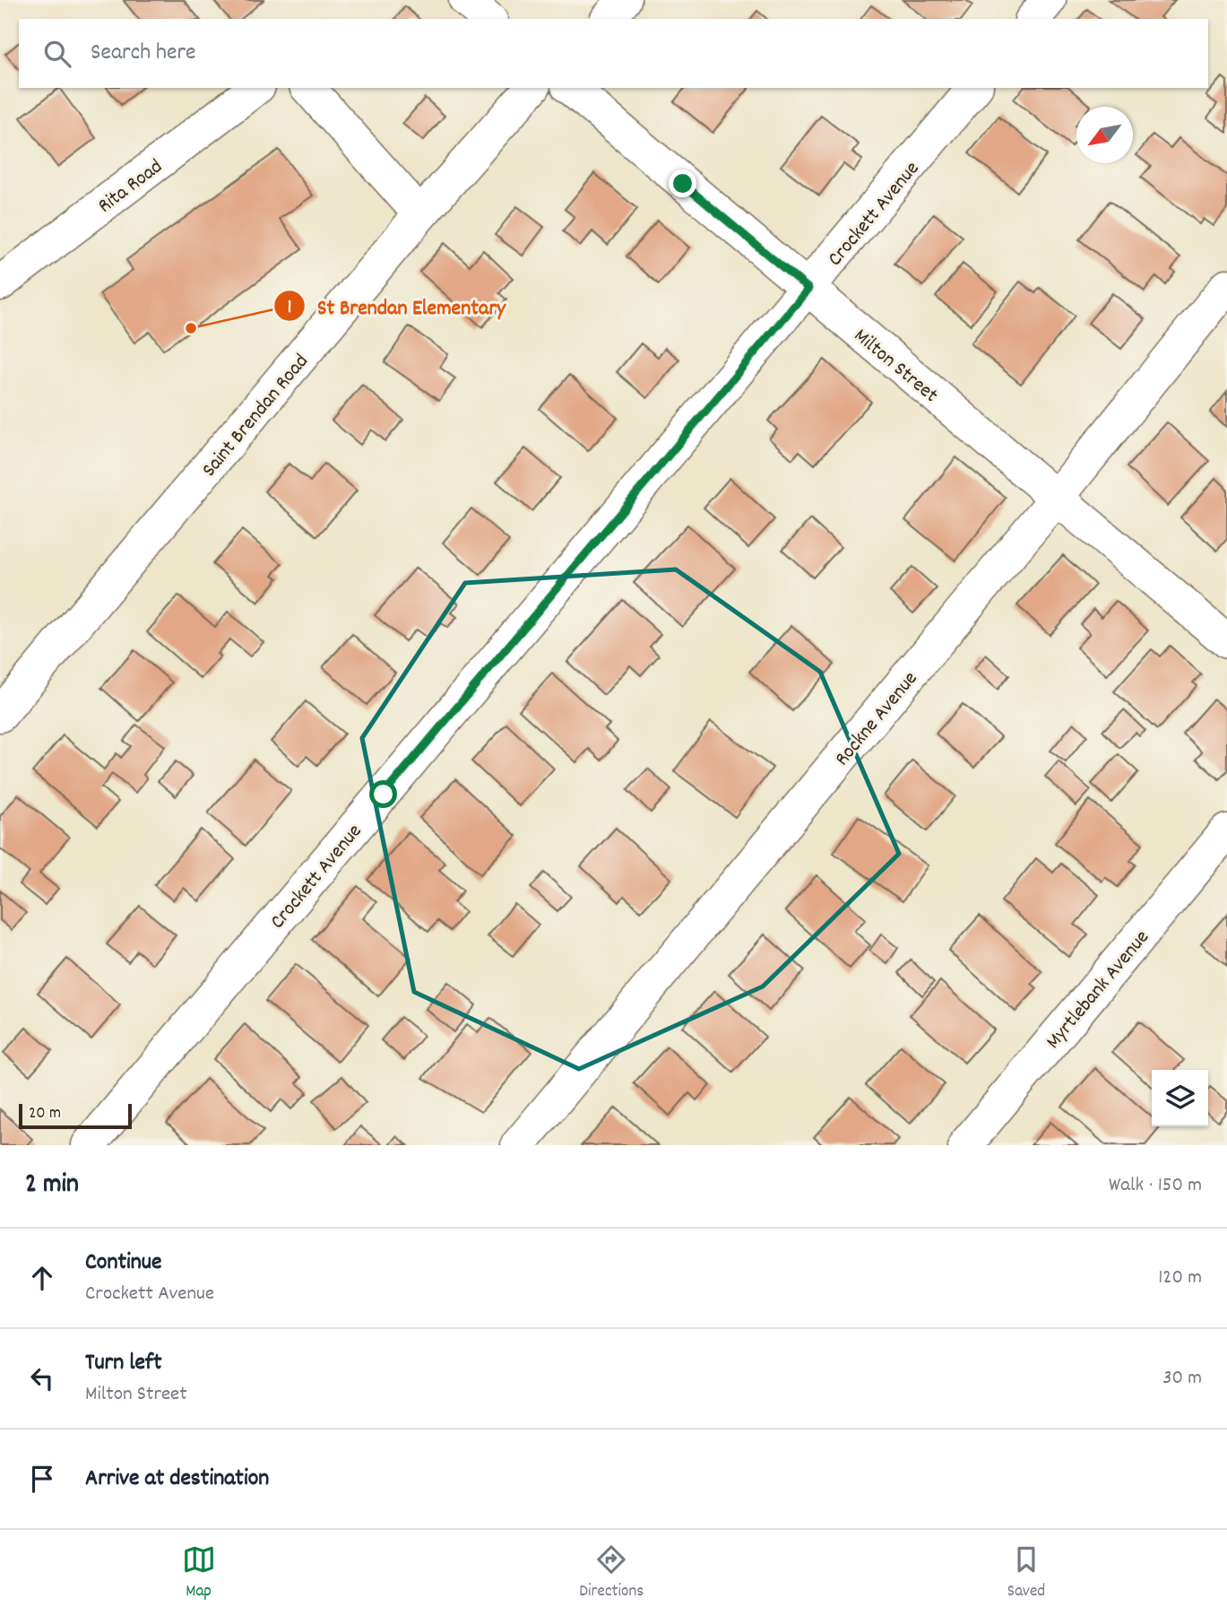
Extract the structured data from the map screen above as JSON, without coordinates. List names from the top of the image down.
{
  "streets": {
    "street": [
      "Rita Road",
      "Crockett Avenue",
      "Milton Street",
      "Saint Brendan Road",
      "Rockne Avenue",
      "Myrtlebank Avenue"
    ]
  },
  "crossings": [
    ["Crockett Avenue", "Milton Street"],
    ["Milton Street", "Rockne Avenue"]
  ],
  "places": ["St Brendan Elementary"],
  "scale_bar": "20 m",
  "north": "bottom left",
  "page": {
    "search": "Search here",
    "scale": "20 m",
    "heading": ["2 min", "Walk · 150 m"],
    "list": [
      ["Continue", "Crockett Avenue", "120 m"],
      ["Turn left", "Milton Street", "30 m"],
      "Arrive at destination"
    ],
    "nav": ["Map", "Directions", "Saved"]
  }
}
